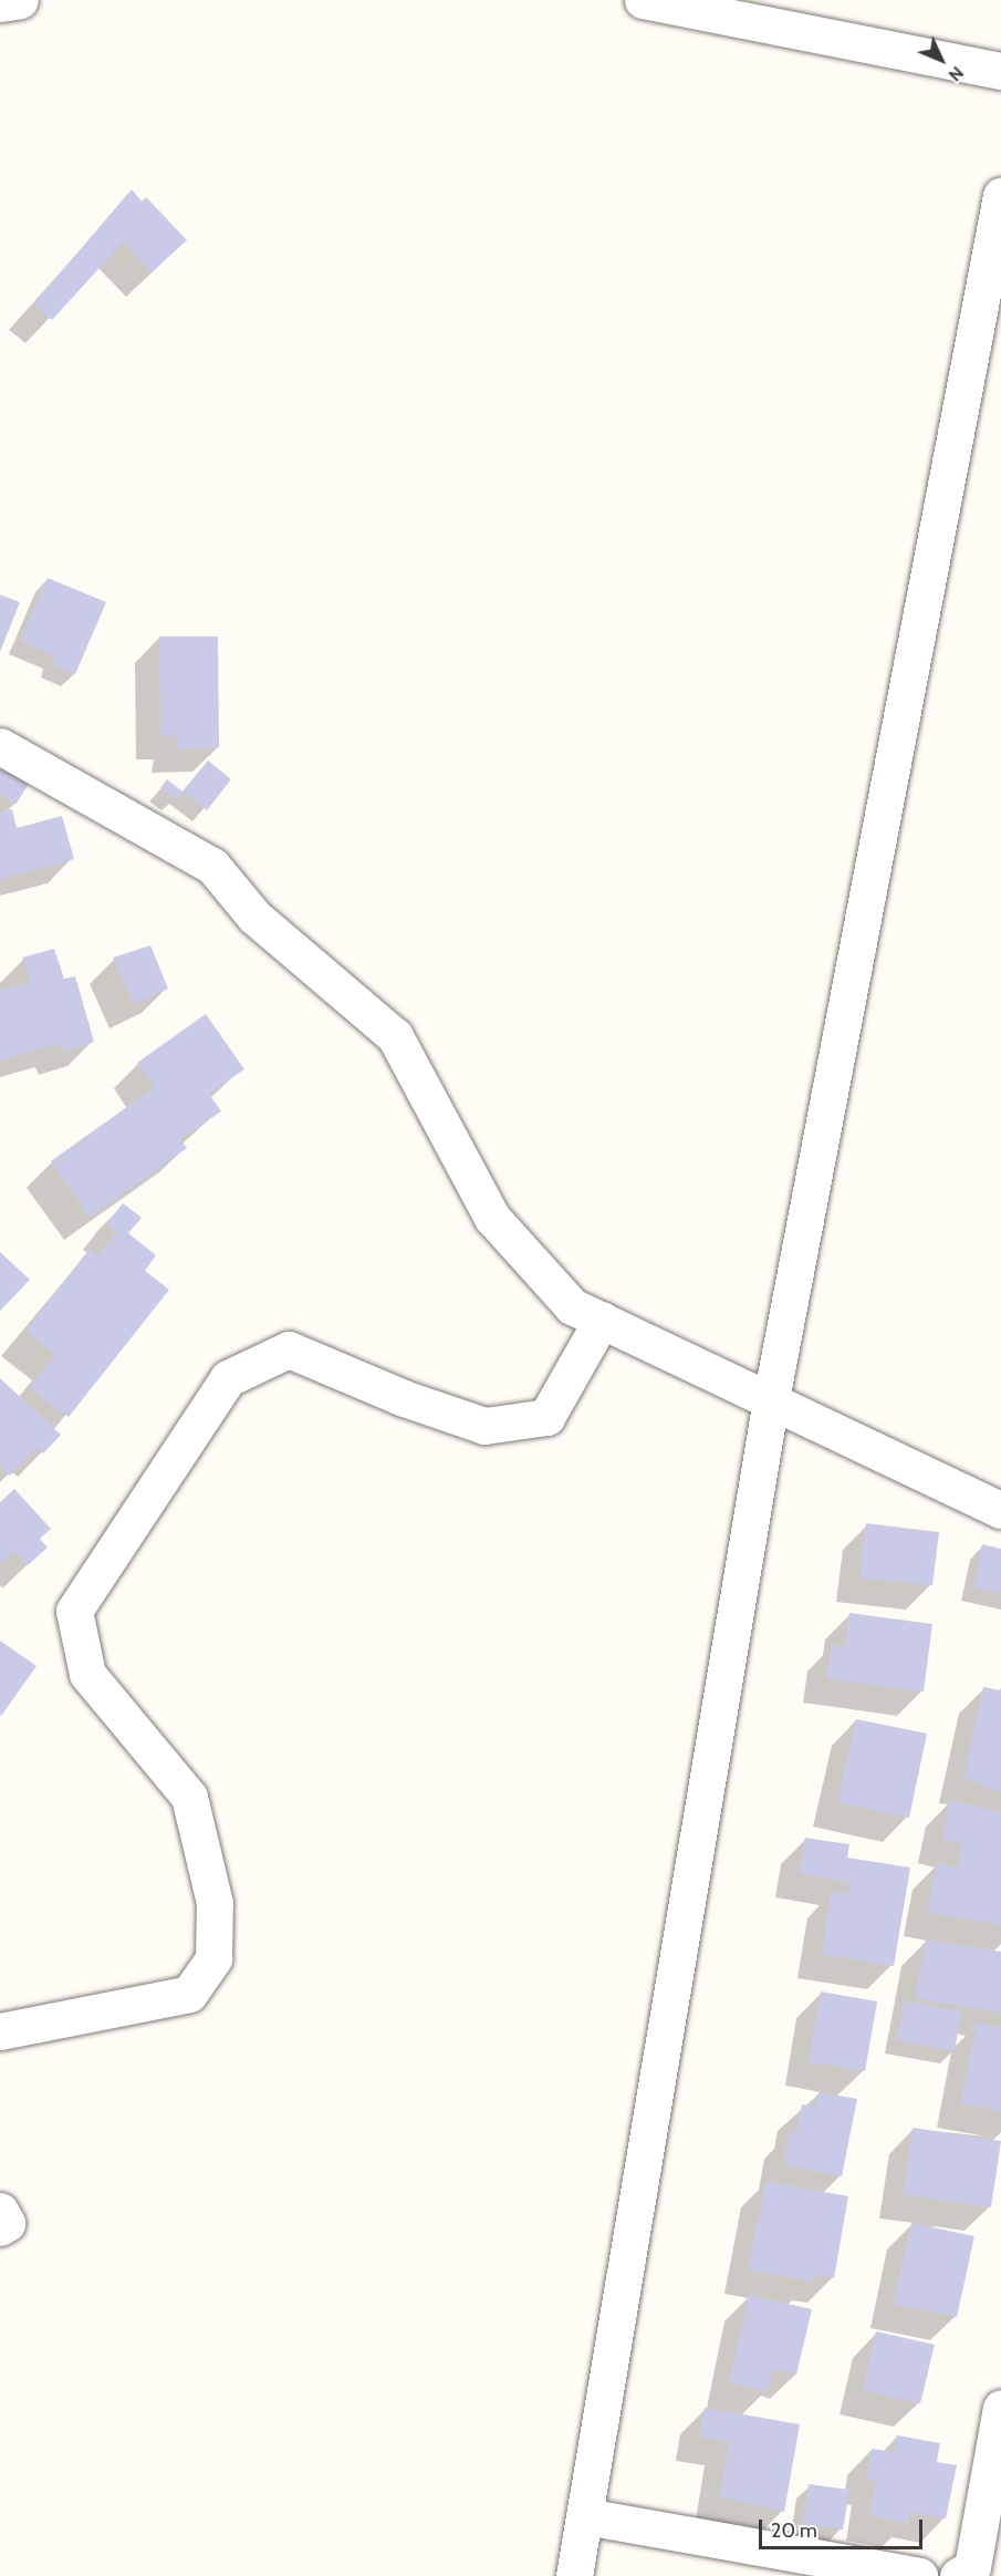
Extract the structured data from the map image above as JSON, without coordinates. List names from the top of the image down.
{
  "scale_bar": "20 m",
  "north": "bottom right"
}
